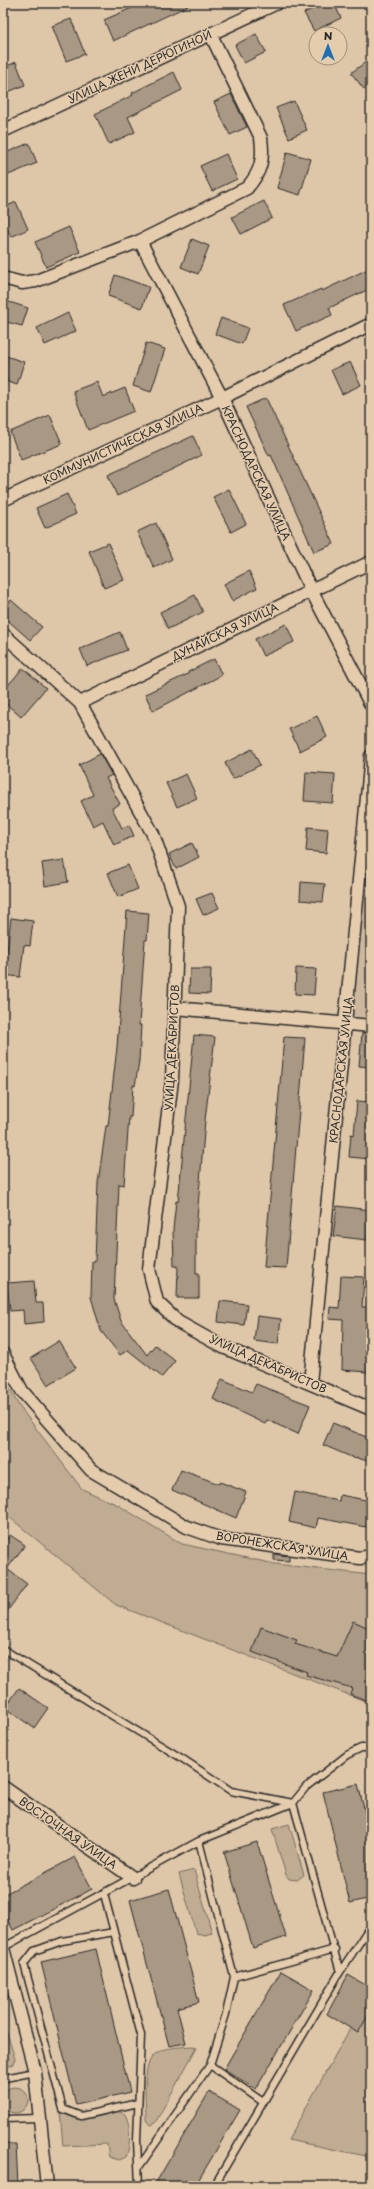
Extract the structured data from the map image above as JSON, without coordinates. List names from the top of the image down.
{
  "streets": {
    "street": [
      "УЛИЦА ЖЕНИ ДЕРЮГИНОЙ",
      "КОММУНИСТИЧЕСКАЯ УЛИЦА",
      "КРАСНОДАРСКАЯ УЛИЦА",
      "ДУНАЙСКАЯ УЛИЦА",
      "УЛИЦА ДЕКАБРИСТОВ",
      "ВОРОНЕЖСКАЯ УЛИЦА",
      "ВОСТОЧНАЯ УЛИЦА"
    ]
  },
  "crossings": [
    ["КОММУНИСТИЧЕСКАЯ УЛИЦА", "КРАСНОДАРСКАЯ УЛИЦА"],
    ["КРАСНОДАРСКАЯ УЛИЦА", "ДУНАЙСКАЯ УЛИЦА"],
    ["КРАСНОДАРСКАЯ УЛИЦА", "УЛИЦА ДЕКАБРИСТОВ"],
    ["ДУНАЙСКАЯ УЛИЦА", "УЛИЦА ДЕКАБРИСТОВ"]
  ],
  "north": "top"
}
